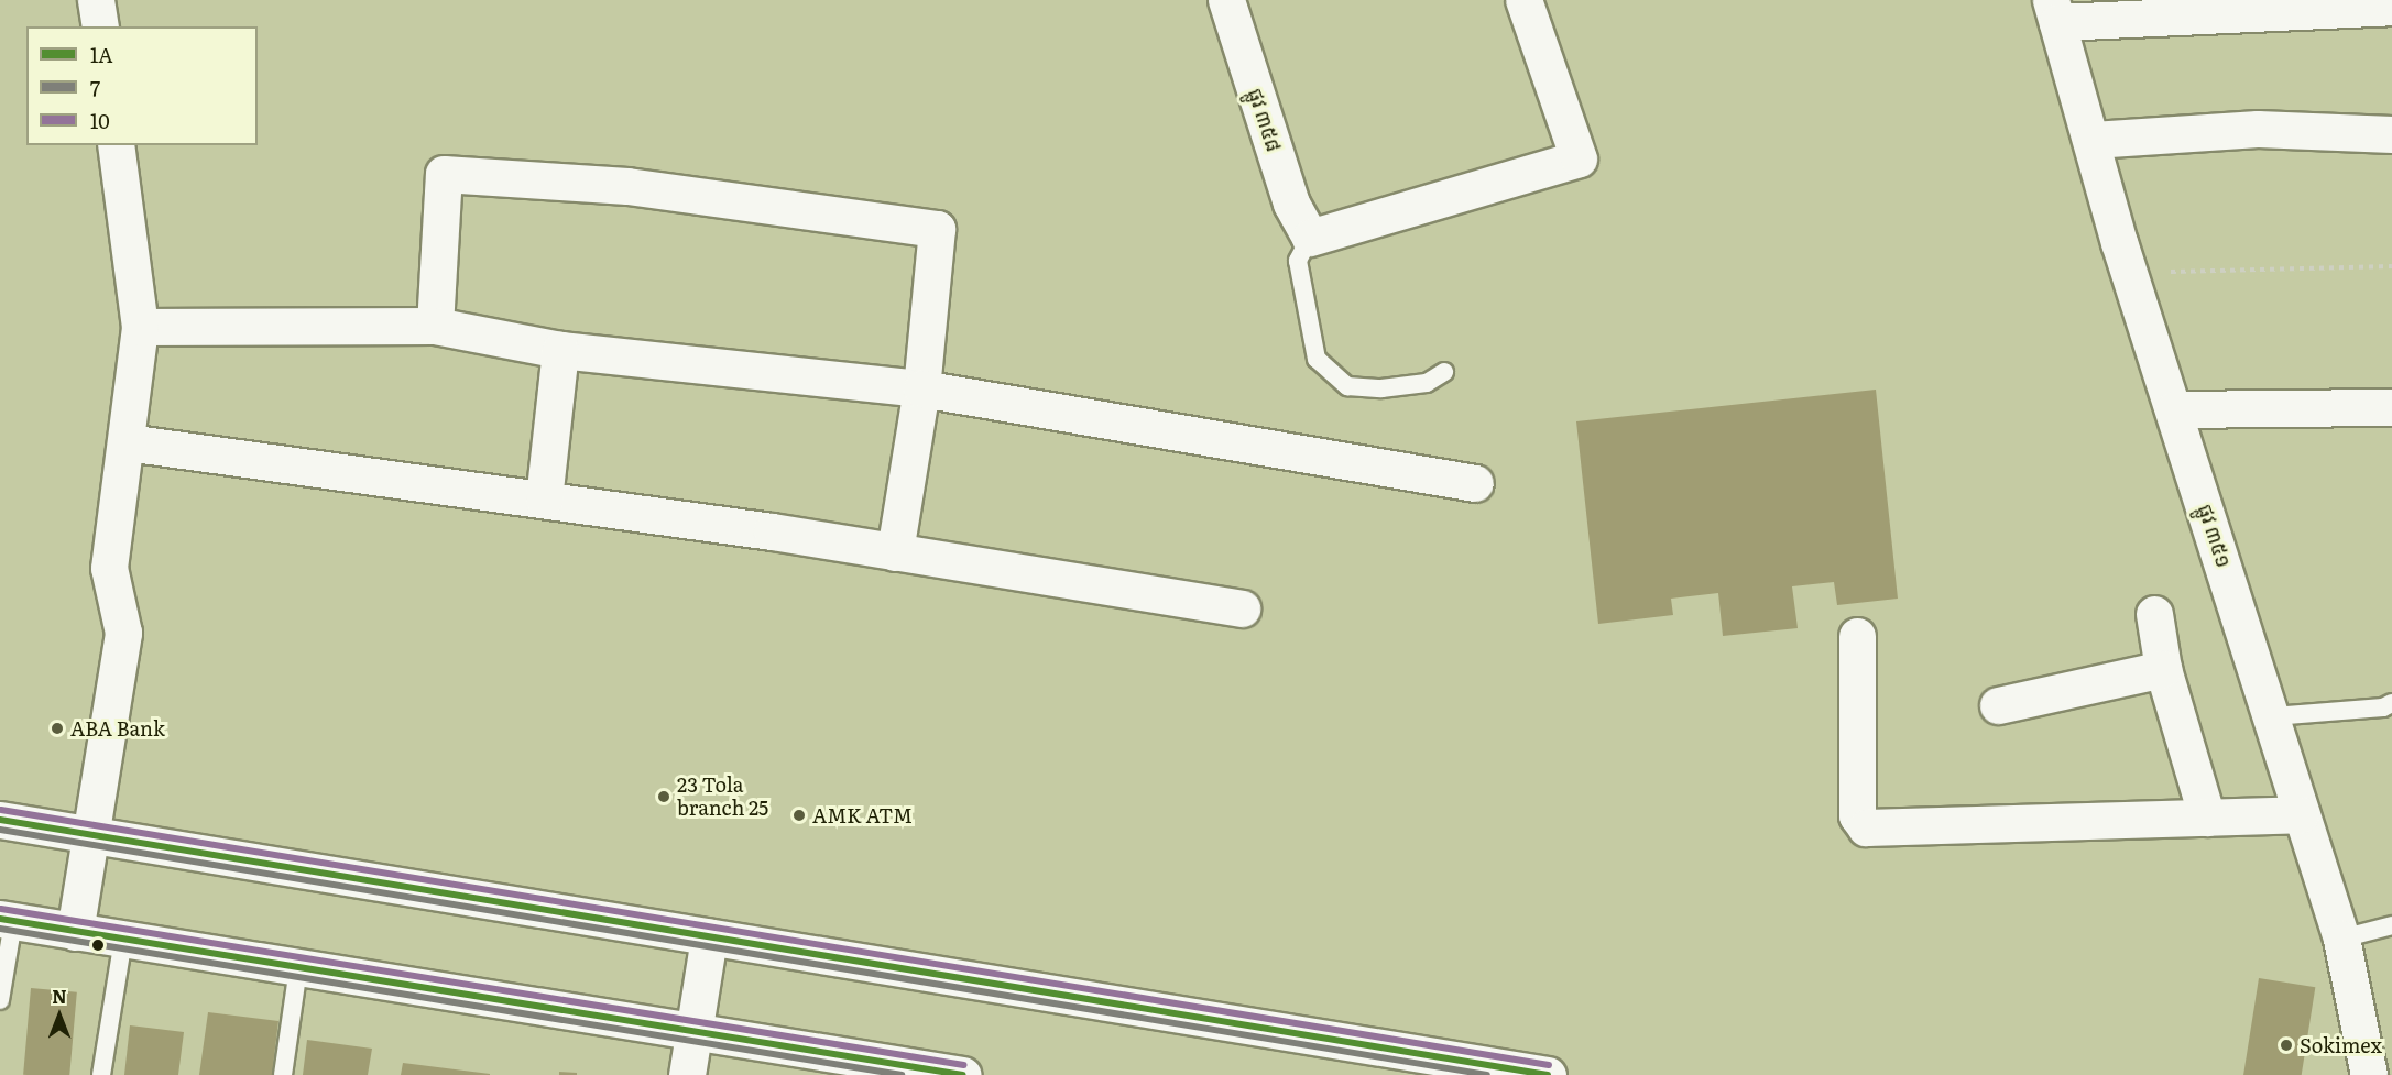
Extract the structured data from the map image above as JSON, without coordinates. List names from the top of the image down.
{
  "streets": {
    "main road": ["ផ្លូវ ៣៥៨", "ផ្លូវ ៣៥១"]
  },
  "places": [
    "ABA Bank",
    "23 Tola branch 25",
    "AMK ATM",
    "Sokimex"
  ],
  "lines": ["transit line 10", "transit line 1A", "transit line 7"],
  "legend": ["1A", "7", "10"],
  "north": "top"
}
